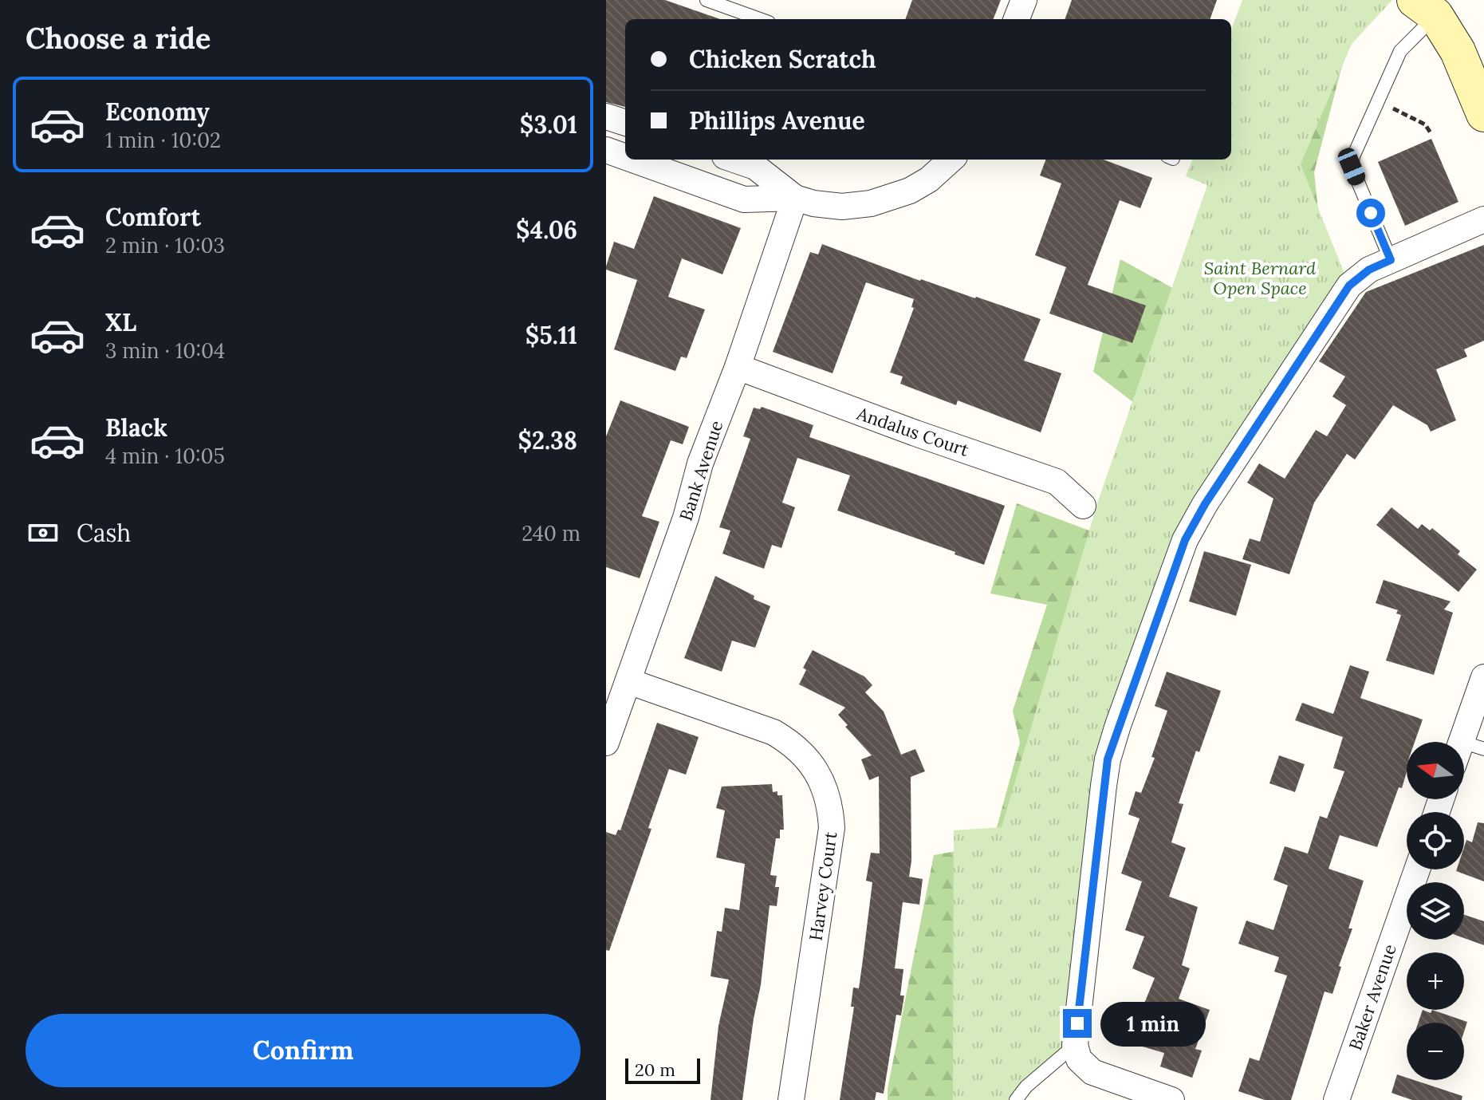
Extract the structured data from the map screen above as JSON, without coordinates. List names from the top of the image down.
{
  "streets": {
    "street": [
      "Andalus Court",
      "Bank Avenue",
      "Harvey Court",
      "Baker Avenue"
    ]
  },
  "crossings": [
    ["Andalus Court", "Bank Avenue"],
    ["Bank Avenue", "Harvey Court"]
  ],
  "parks": ["Saint Bernard Open Space"],
  "scale_bar": "20 m",
  "north": "left",
  "page": {
    "heading": "Choose a ride",
    "banner": ["Chicken Scratch", "Phillips Avenue"],
    "list": [
      {
        "name": "Economy",
        "note": "1 min · 10:02",
        "value": "$3.01"
      },
      {
        "name": "Comfort",
        "note": "2 min · 10:03",
        "value": "$4.06"
      },
      {
        "name": "XL",
        "note": "3 min · 10:04",
        "value": "$5.11"
      },
      {
        "name": "Black",
        "note": "4 min · 10:05",
        "value": "$2.38"
      }
    ],
    "pay": ["Cash", "240 m"],
    "map_buttons": ["+", "−"],
    "buttons": "Confirm",
    "bubble": "1 min",
    "scale": "20 m"
  }
}
